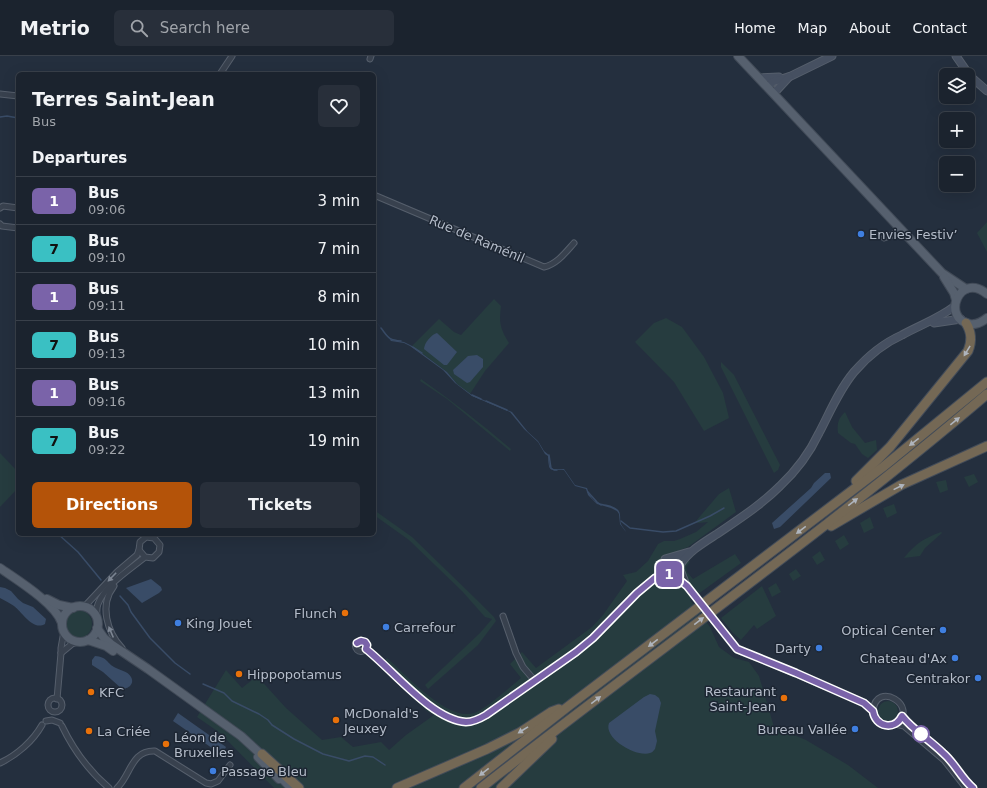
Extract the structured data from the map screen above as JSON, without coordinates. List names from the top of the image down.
{
  "streets": {
    "street": ["Rue de Raménil"]
  },
  "places": [
    "Envies Festiv’",
    "Flunch",
    "King Jouet",
    "Carrefour",
    "Optical Center",
    "Darty",
    "Chateau d'Ax",
    "Hippopotamus",
    "Centrakor",
    "KFC",
    "Restaurant Saint-Jean",
    "McDonald's Jeuxey",
    "Bureau Vallée",
    "La Criée",
    "Léon de Bruxelles",
    "Passage Bleu"
  ],
  "lines": ["bus line 1"],
  "page": {
    "header": "Metrio",
    "search": "Search here",
    "nav": [
      "Home",
      "Map",
      "About",
      "Contact"
    ],
    "on_map": "1",
    "map_buttons": ["+", "−"],
    "heading": [
      ["Terres Saint-Jean", "Bus"],
      "Departures"
    ],
    "list": [
      {
        "mark": "1",
        "name": "Bus",
        "note": "09:06",
        "value": "3 min"
      },
      {
        "mark": "7",
        "name": "Bus",
        "note": "09:10",
        "value": "7 min"
      },
      {
        "mark": "1",
        "name": "Bus",
        "note": "09:11",
        "value": "8 min"
      },
      {
        "mark": "7",
        "name": "Bus",
        "note": "09:13",
        "value": "10 min"
      },
      {
        "mark": "1",
        "name": "Bus",
        "note": "09:16",
        "value": "13 min"
      },
      {
        "mark": "7",
        "name": "Bus",
        "note": "09:22",
        "value": "19 min"
      }
    ],
    "buttons": ["Directions", "Tickets"]
  }
}
